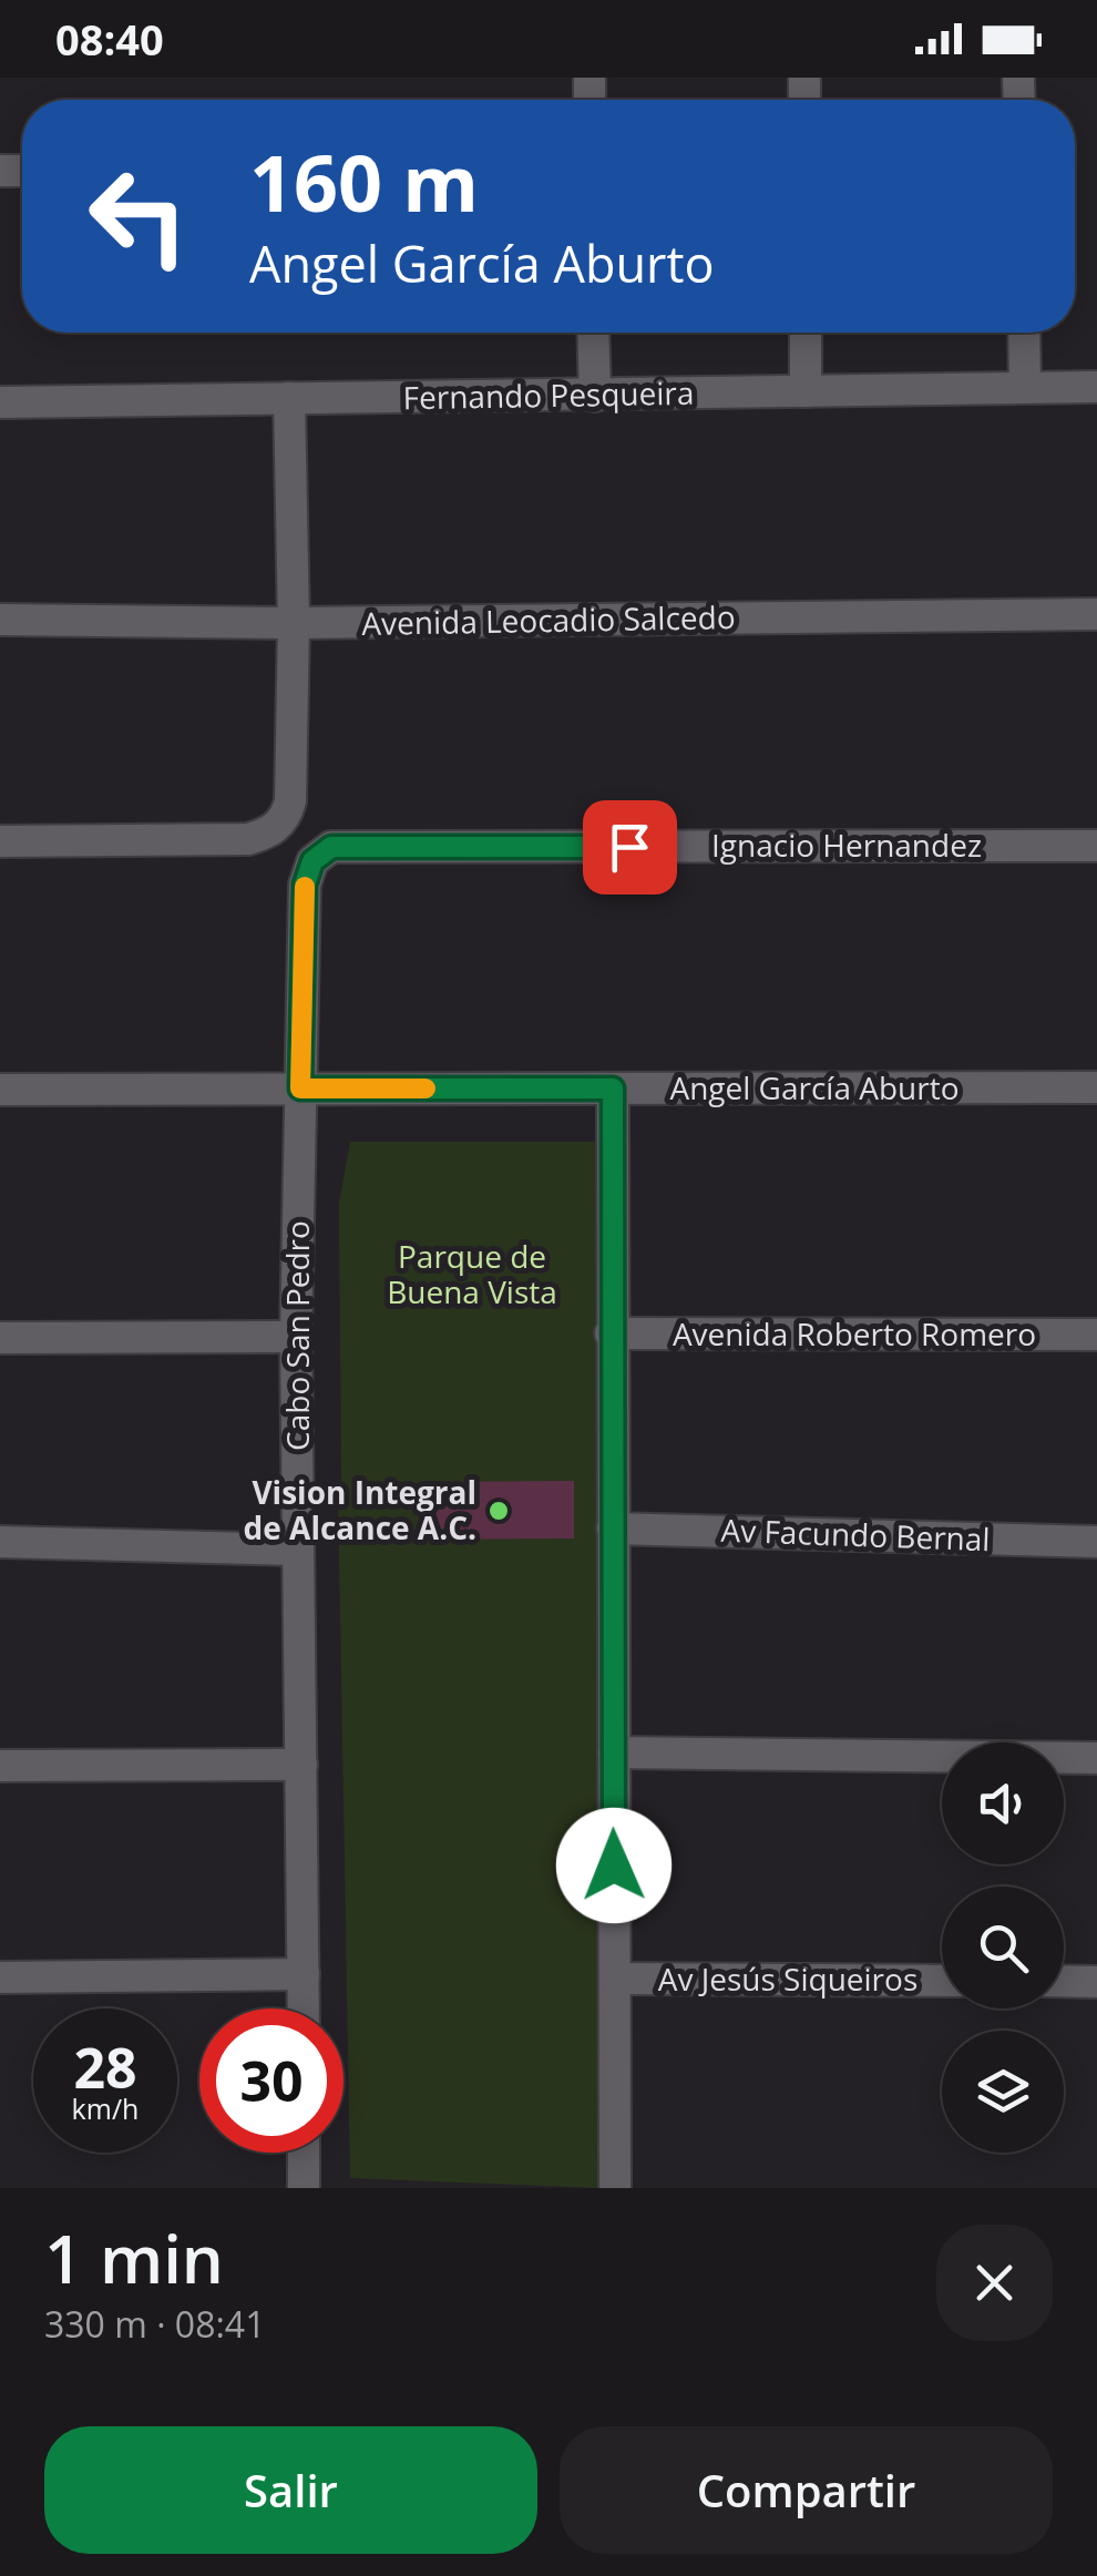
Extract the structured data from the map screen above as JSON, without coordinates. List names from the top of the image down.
{
  "streets": {
    "street": [
      "Fernando Pesqueira",
      "Avenida Leocadio Salcedo",
      "Ignacio Hernandez",
      "Angel García Aburto",
      "Avenida Roberto Romero",
      "Cabo San Pedro",
      "Av Facundo Bernal",
      "Av Jesús Siqueiros"
    ]
  },
  "crossings": [
    ["Ignacio Hernandez", "Cabo San Pedro"],
    ["Angel García Aburto", "Cabo San Pedro"]
  ],
  "parks": ["Parque de Buena Vista"],
  "places": ["Vision Integral de Alcance A.C."],
  "page": {
    "status": "08:40",
    "turn": ["160 m", "Angel García Aburto"],
    "speed": "28 km/h",
    "limit": "30",
    "heading": ["1 min", "330 m · 08:41"],
    "buttons": ["Salir", "Compartir"]
  }
}
